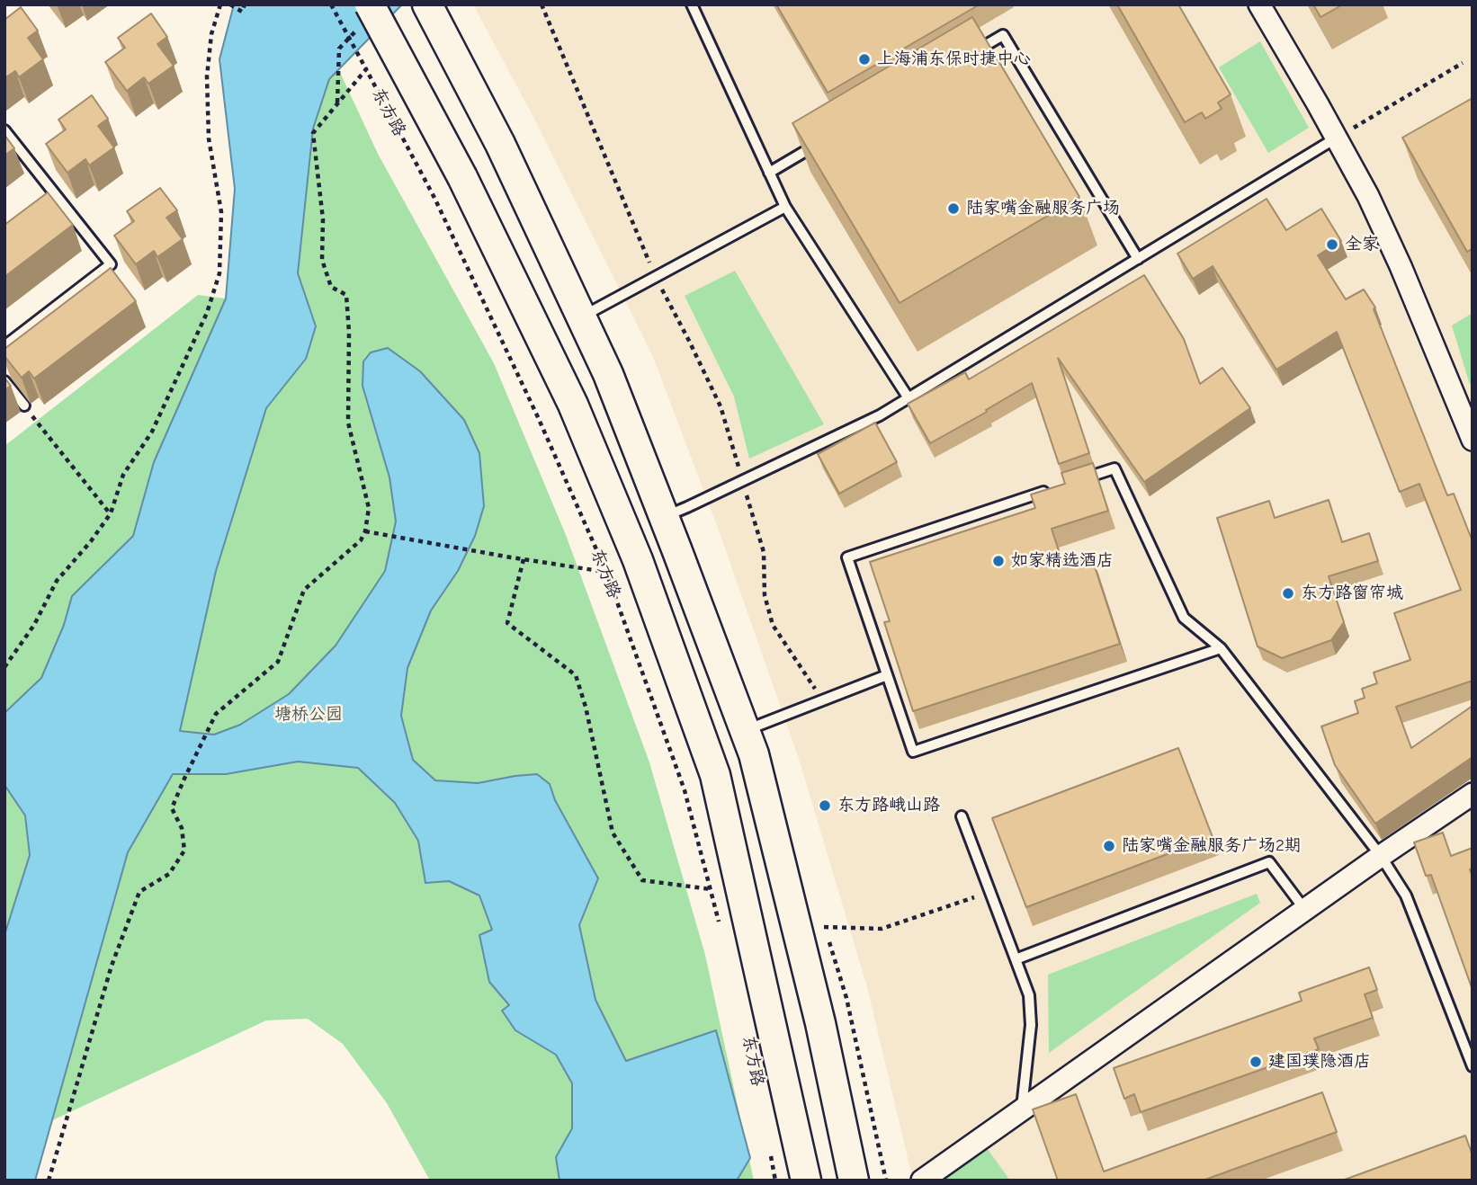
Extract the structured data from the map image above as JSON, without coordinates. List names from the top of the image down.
{
  "streets": {
    "main road": ["东方路"]
  },
  "parks": ["塘桥公园"],
  "places": [
    "上海浦东保时捷中心",
    "陆家嘴金融服务广场",
    "全家",
    "如家精选酒店",
    "东方路窗帘城",
    "东方路峨山路",
    "陆家嘴金融服务广场2期",
    "建国璞隐酒店"
  ]
}
